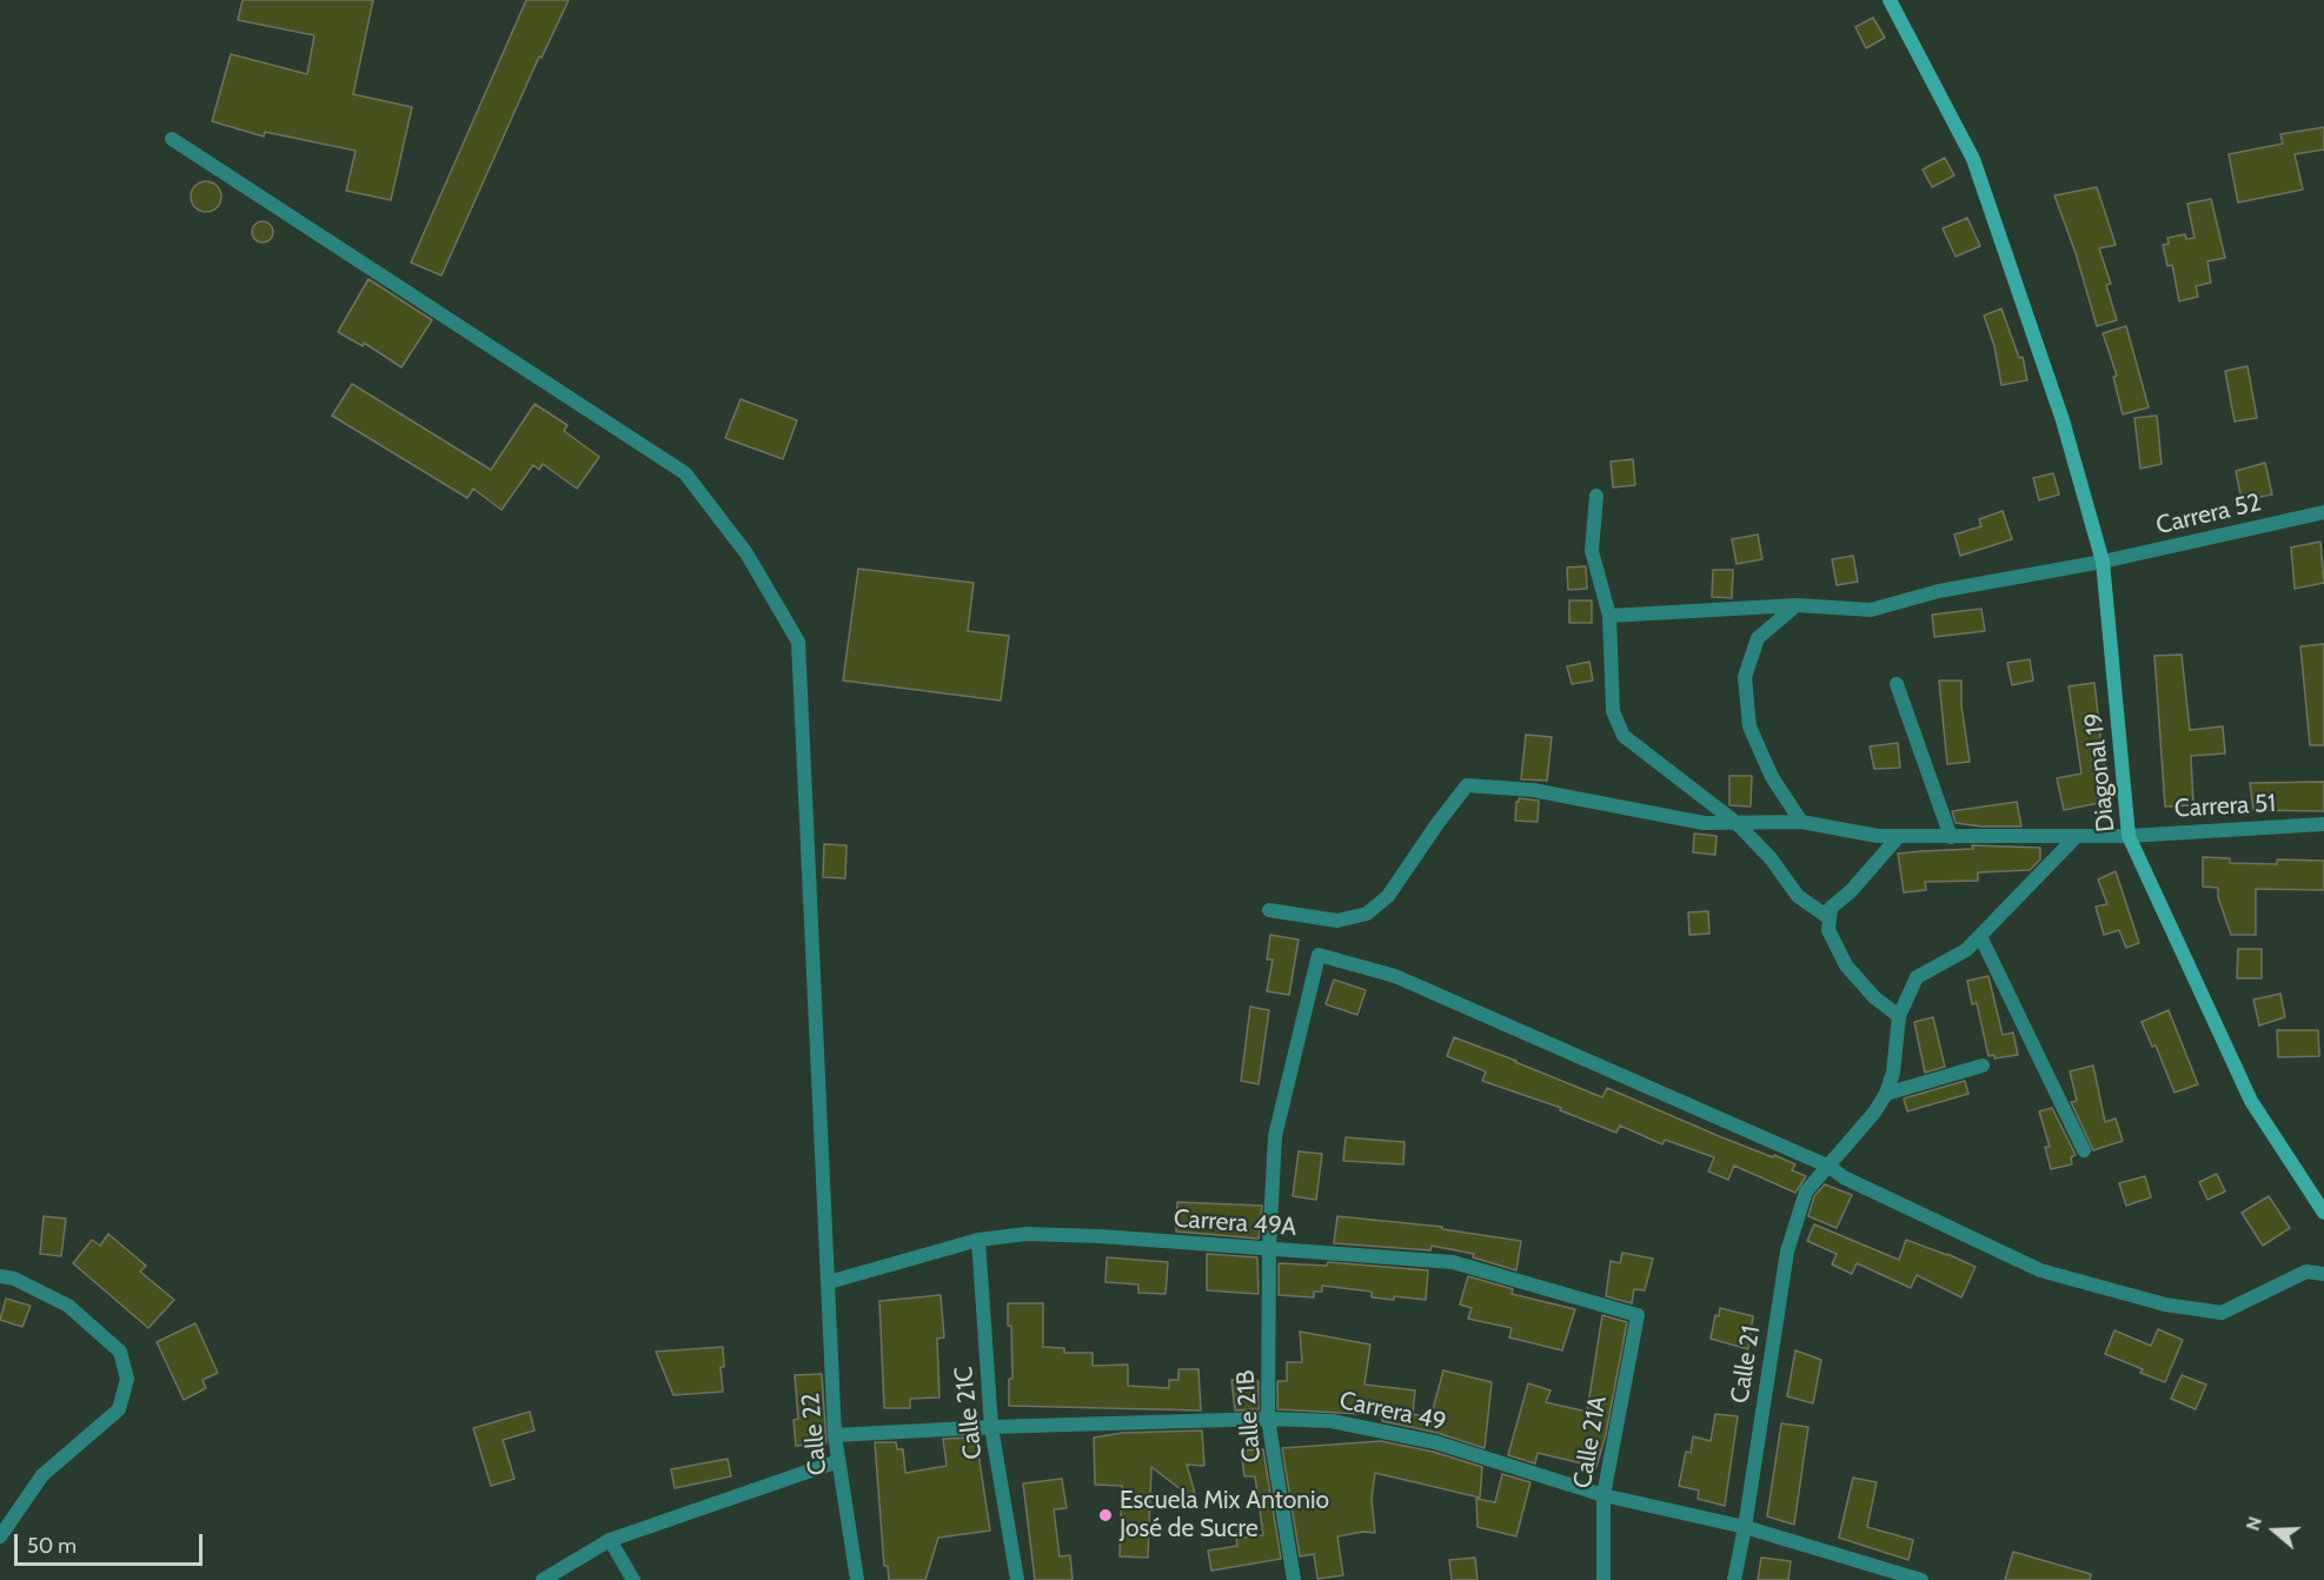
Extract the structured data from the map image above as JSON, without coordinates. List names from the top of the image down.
{
  "streets": {
    "street": [
      "Carrera 52",
      "Diagonal 19",
      "Carrera 51",
      "Carrera 49A",
      "Calle 21",
      "Carrera 49",
      "Calle 21C",
      "Calle 21B",
      "Calle 22",
      "Calle 21A"
    ]
  },
  "crossings": [
    ["Carrera 52", "Diagonal 19"],
    ["Diagonal 19", "Carrera 51"],
    ["Carrera 49A", "Calle 21C"],
    ["Carrera 49A", "Calle 21B"],
    ["Carrera 49A", "Calle 22"],
    ["Carrera 49A", "Calle 21A"],
    ["Calle 21", "Carrera 49"],
    ["Calle 21", "Calle 21B"],
    ["Carrera 49", "Calle 21C"],
    ["Carrera 49", "Calle 21B"],
    ["Carrera 49", "Calle 22"],
    ["Carrera 49", "Calle 21A"]
  ],
  "places": ["Escuela Mix Antonio José de Sucre"],
  "scale_bar": "50 m",
  "north": "left"
}
